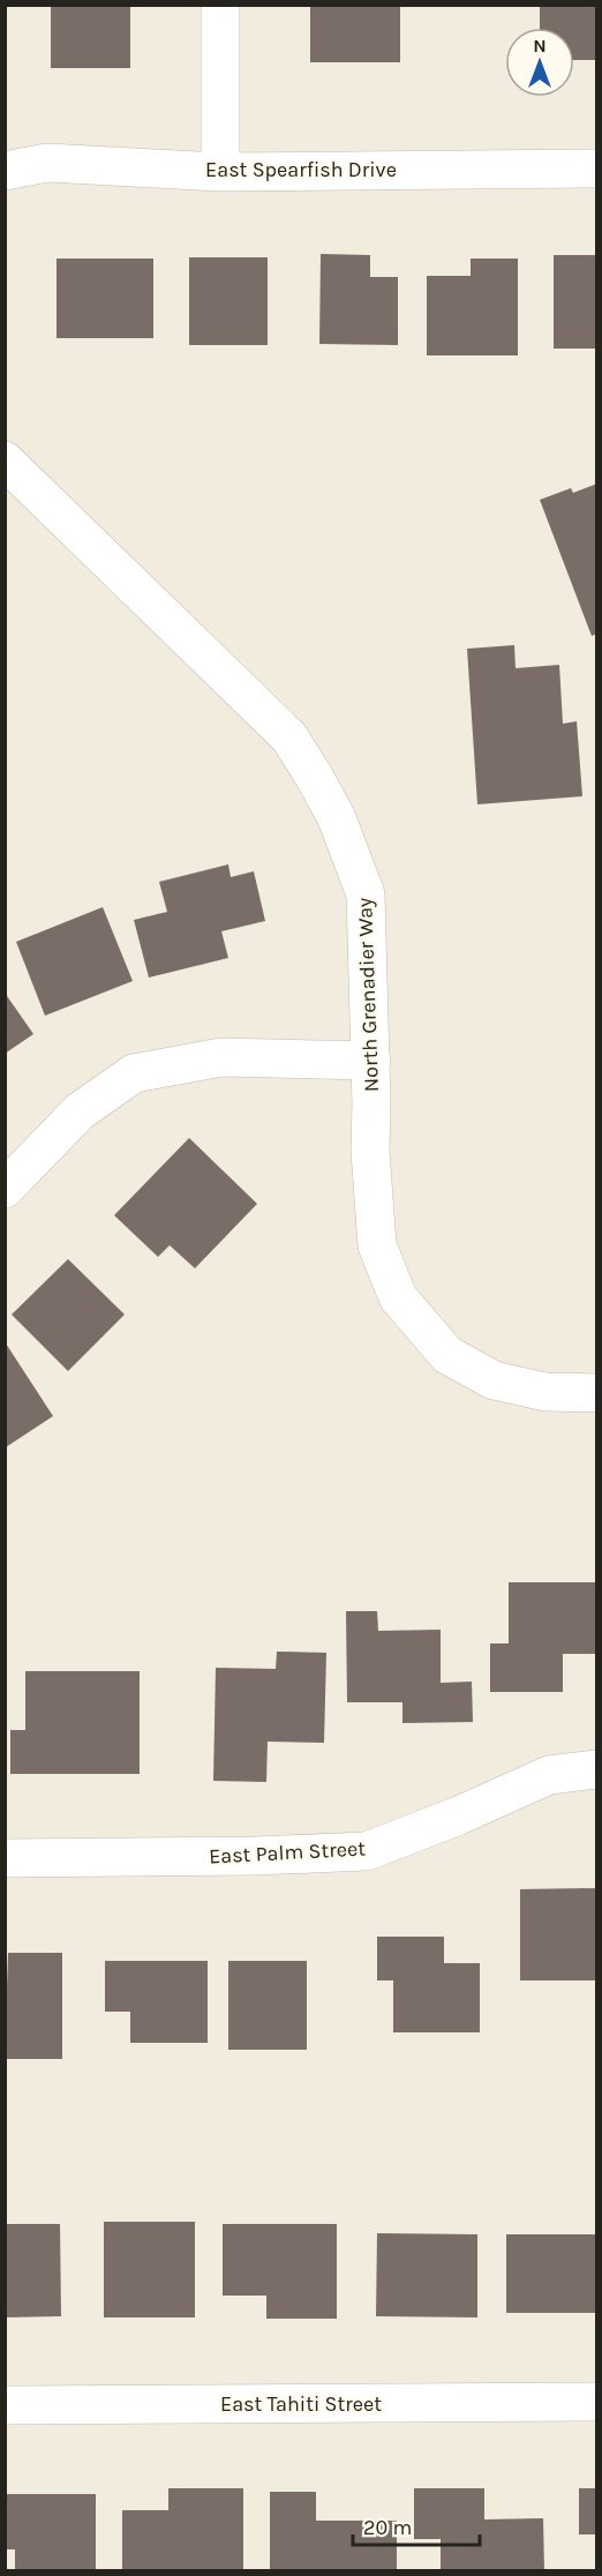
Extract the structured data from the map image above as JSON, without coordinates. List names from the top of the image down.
{
  "streets": {
    "street": [
      "East Spearfish Drive",
      "North Grenadier Way",
      "East Palm Street",
      "East Tahiti Street"
    ]
  },
  "scale_bar": "20 m",
  "north": "top"
}
